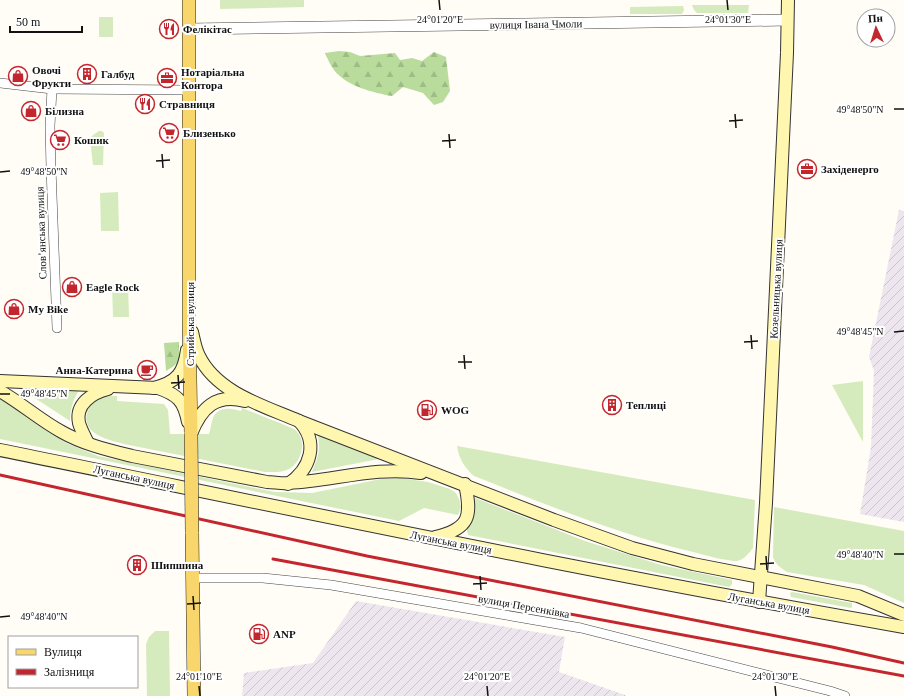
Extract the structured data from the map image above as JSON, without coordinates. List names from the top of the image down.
{
  "streets": {
    "main road": ["Козельницька вулиця", "Стрийська вулиця", "Луганська вулиця"],
    "street": ["вулиця Івана Чмоли", "Словʼянська вулиця", "вулиця Персенківка"]
  },
  "crossings": [
    ["вулиця Івана Чмоли", "Козельницька вулиця"],
    ["вулиця Івана Чмоли", "Стрийська вулиця"],
    ["Козельницька вулиця", "Луганська вулиця"],
    ["Стрийська вулиця", "Луганська вулиця"],
    ["Стрийська вулиця", "вулиця Персенківка"]
  ],
  "places": {
    "restaurant": ["Фелікітас", "Стравниця"],
    "building": ["Галбуд", "Теплиці", "Шипшина"],
    "shop": [
      "Овочі Фрукти",
      "Білизна",
      "Eagle Rock",
      "My Bike"
    ],
    "office": ["Нотаріальна Контора", "Західенерго"],
    "supermarket": ["Близенько", "Кошик"],
    "cafe": ["Анна-Катерина"],
    "fuel station": ["WOG", "ANP"]
  },
  "legend": ["Вулиця", "Залізниця"],
  "scale_bar": "50 m",
  "north": "top",
  "coordinates": [
    "24°01'20\"E",
    "24°01'30\"E",
    "49°48'50\"N",
    "49°48'45\"N",
    "49°48'40\"N",
    "24°01'10\"E"
  ]
}
